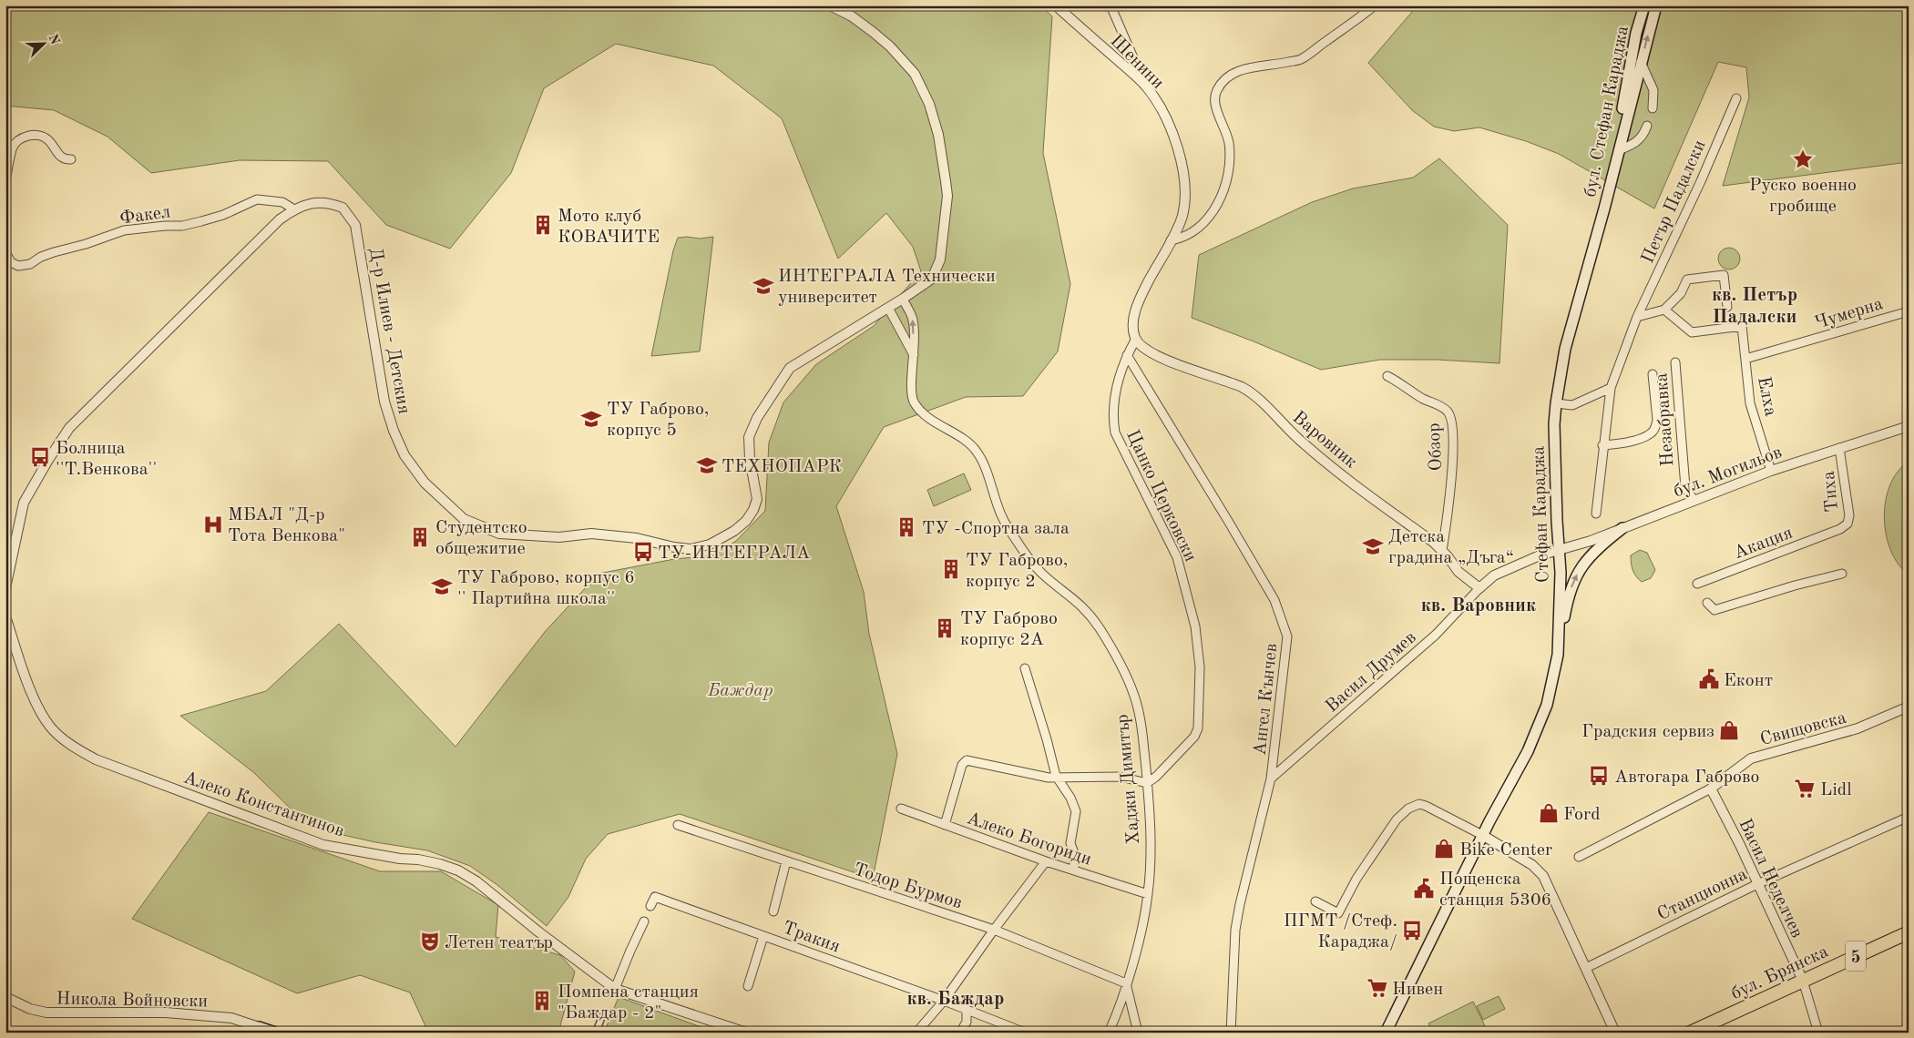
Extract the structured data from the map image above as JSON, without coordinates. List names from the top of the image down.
{
  "streets": {
    "main road": [
      "бул. Стефан Караджа",
      "Стефан Караджа",
      "5",
      "бул. Брянска"
    ],
    "street": [
      "Шенини",
      "Петър Падалски",
      "Факел",
      "Чумерна",
      "Д-р Илиев - Детския",
      "Елха",
      "Незабравка",
      "Варовник",
      "Обзор",
      "бул. Могильов",
      "Тиха",
      "Цанко Церковски",
      "Акация",
      "Васил Друмев",
      "Ангел Кънчев",
      "Свищовска",
      "Хаджи Димитър",
      "Алеко Константинов",
      "Алеко Богориди",
      "Васил Неделчев",
      "Тодор Бурмов",
      "Станционна",
      "Тракия",
      "Никола Войновски"
    ]
  },
  "crossings": [
    ["Шенини", "Варовник"],
    ["Шенини", "Цанко Церковски"],
    ["бул. Стефан Караджа", "Стефан Караджа"],
    ["Факел", "Д-р Илиев - Детския"],
    ["Чумерна", "Елха"],
    ["Д-р Илиев - Детския", "Хаджи Димитър"],
    ["Елха", "бул. Могильов"],
    ["Незабравка", "бул. Могильов"],
    ["Варовник", "Обзор"],
    ["Варовник", "Цанко Церковски"],
    ["Варовник", "Васил Друмев"],
    ["бул. Могильов", "Тиха"],
    ["бул. Могильов", "Стефан Караджа"],
    ["бул. Могильов", "Васил Друмев"],
    ["Тиха", "Акация"],
    ["Цанко Церковски", "Ангел Кънчев"],
    ["Цанко Церковски", "Хаджи Димитър"],
    ["Стефан Караджа", "Васил Друмев"],
    ["Васил Друмев", "Ангел Кънчев"],
    ["Свищовска", "Васил Неделчев"],
    ["Хаджи Димитър", "Алеко Богориди"],
    ["Хаджи Димитър", "Тодор Бурмов"],
    ["Васил Неделчев", "Станционна"],
    ["Васил Неделчев", "бул. Брянска"]
  ],
  "districts": ["кв. Петър Падалски", "кв. Варовник", "кв. Баждар"],
  "parks": ["Баждар"],
  "places": {
    "place": ["Руско военно гробище"],
    "building": [
      "Мото клуб КОВАЧИТЕ",
      "ТУ -Спортна зала",
      "Студентско общежитие",
      "ТУ Габрово, корпус 2",
      "ТУ Габрово корпус 2А",
      "Помпена станция \"Баждар - 2\""
    ],
    "school or university": [
      "ИНТЕГРАЛА Технически университет",
      "ТУ Габрово, корпус 5",
      "ТЕХНОПАРК",
      "Детска градина „Дъга“",
      "ТУ Габрово, корпус 6 '' Партийна школа''"
    ],
    "bus stop": [
      "Болница ''Т.Венкова''",
      "ТУ-ИНТЕГРАЛА",
      "Автогара Габрово",
      "ПГМТ /Стеф. Караджа/"
    ],
    "hospital": ["МБАЛ \"Д-р Тота Венкова\""],
    "public building": ["Еконт", "Пощенска станция 5306"],
    "shop": ["Градския сервиз", "Ford", "Bike Center"],
    "supermarket": ["Lidl", "Нивен"],
    "theatre": ["Летен театър"]
  },
  "north": "top right"
}
